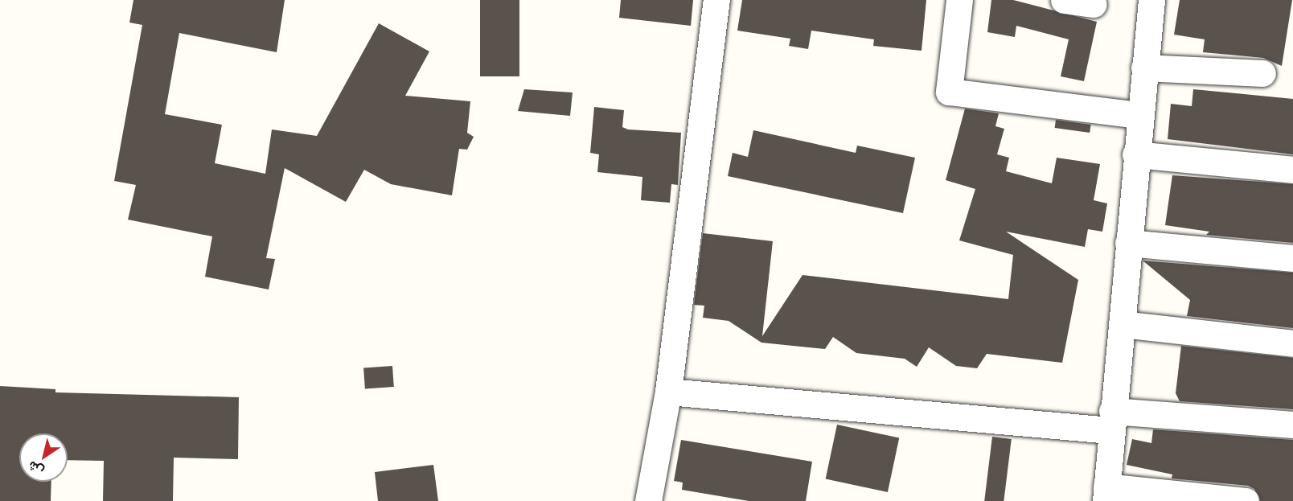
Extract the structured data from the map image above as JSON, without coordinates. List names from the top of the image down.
{
  "north": "bottom left"
}
